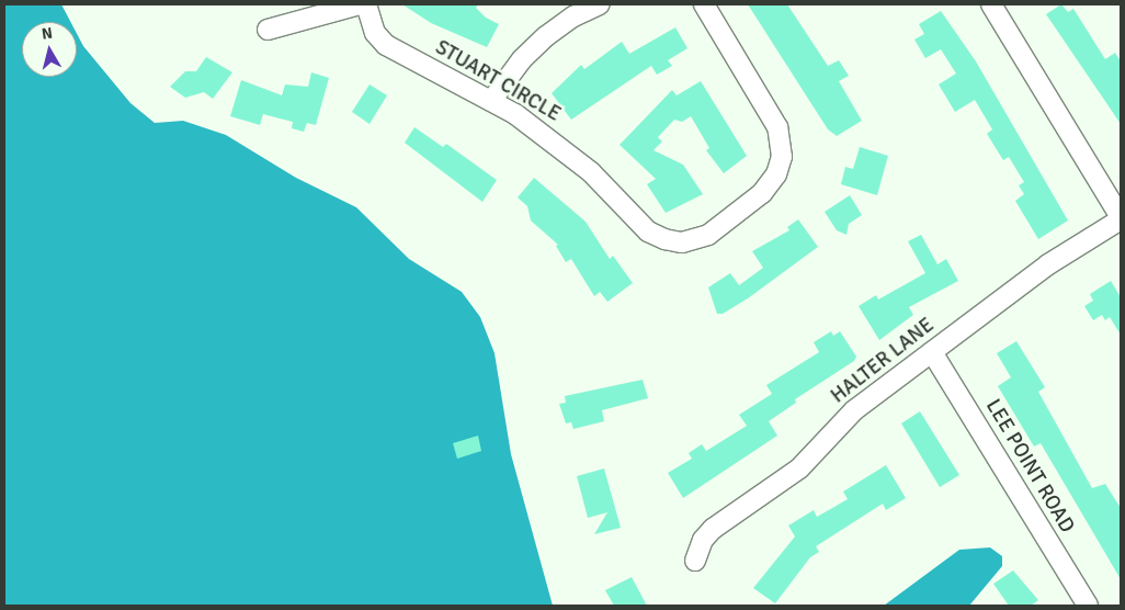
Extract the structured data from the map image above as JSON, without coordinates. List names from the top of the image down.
{
  "streets": {
    "street": ["STUART CIRCLE", "HALTER LANE", "LEE POINT ROAD"]
  },
  "crossings": [
    ["HALTER LANE", "LEE POINT ROAD"]
  ],
  "north": "top"
}
